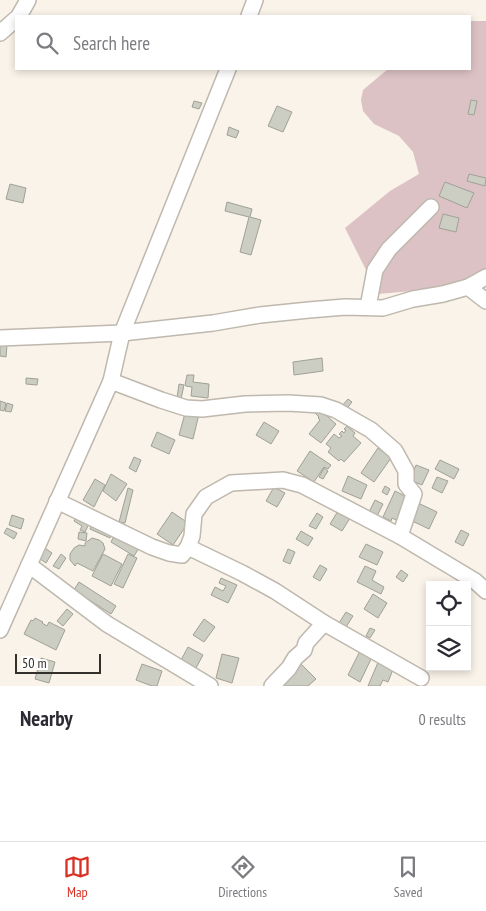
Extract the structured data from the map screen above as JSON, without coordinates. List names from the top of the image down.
{
  "scale_bar": "50 m",
  "page": {
    "search": "Search here",
    "scale": "50 m",
    "heading": ["Nearby", "0 results"],
    "nav": ["Map", "Directions", "Saved"]
  }
}
